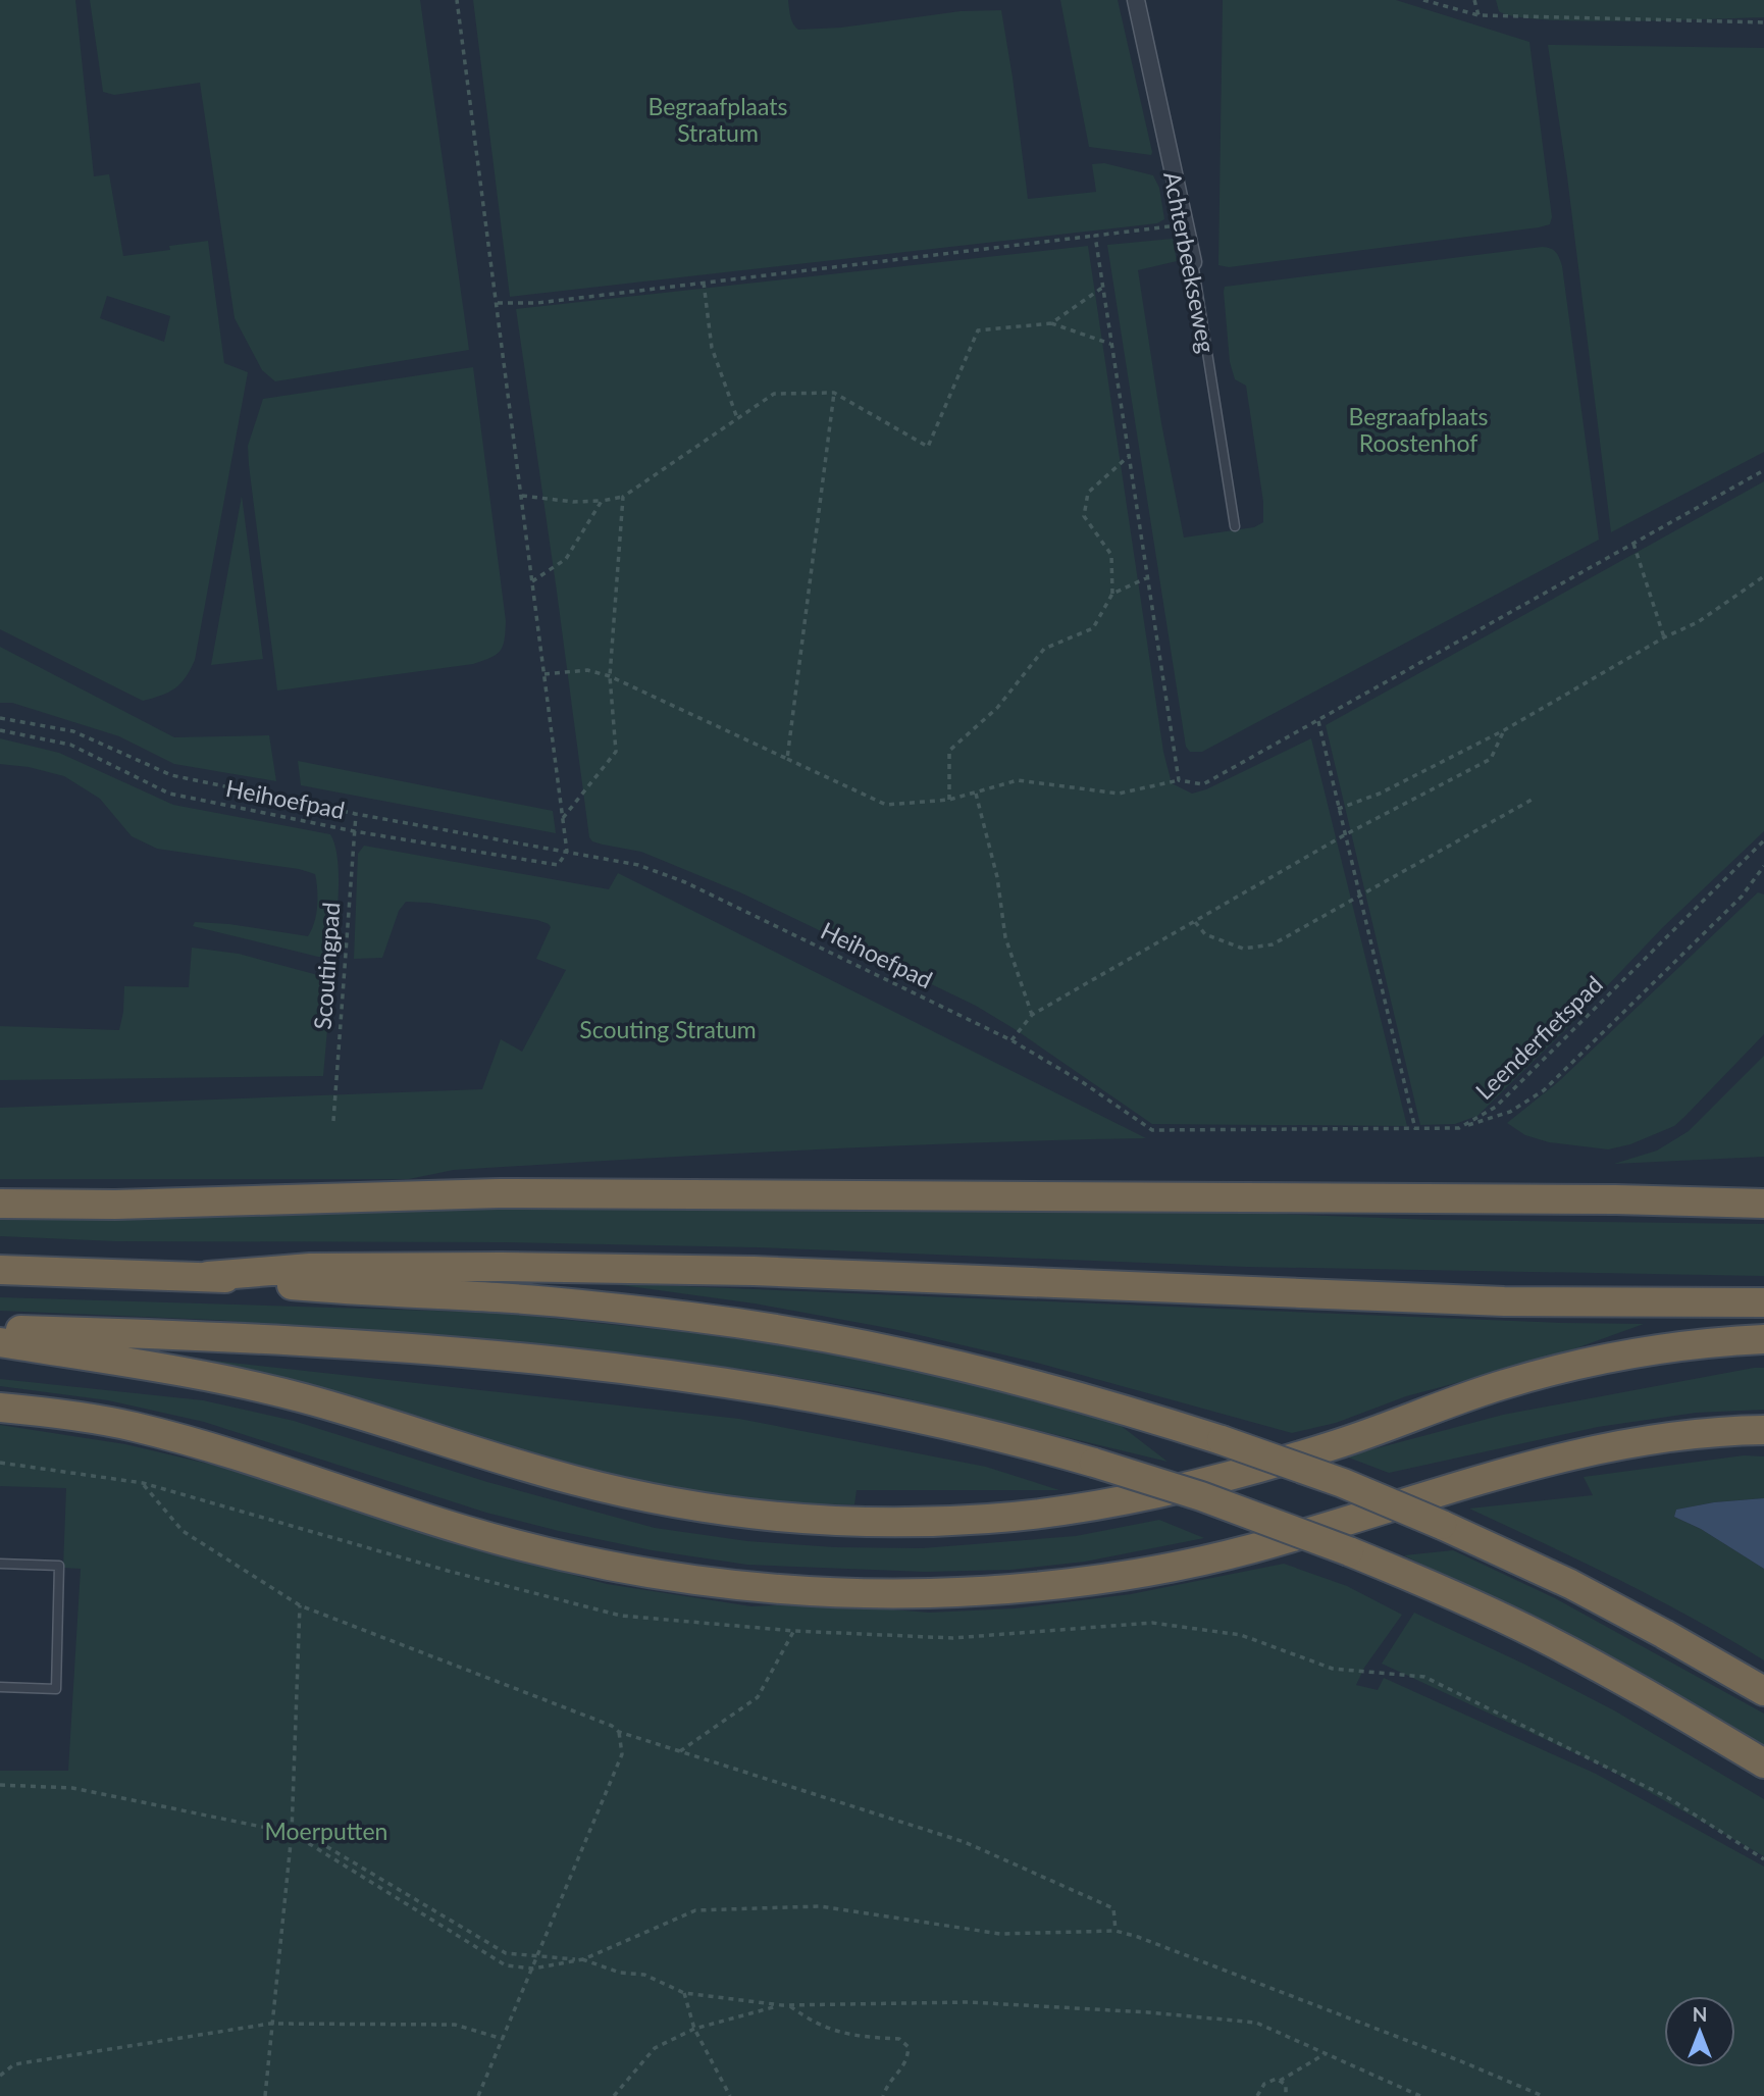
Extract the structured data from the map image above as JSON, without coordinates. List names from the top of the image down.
{
  "streets": {
    "street": ["Achterbeekseweg"],
    "path": ["Heihoefpad", "Scoutingpad", "Leenderfietspad"]
  },
  "crossings": [
    ["Heihoefpad", "Scoutingpad"],
    ["Heihoefpad", "Leenderfietspad"]
  ],
  "parks": [
    "Begraafplaats Stratum",
    "Begraafplaats Roostenhof",
    "Scouting Stratum",
    "Moerputten"
  ],
  "north": "top"
}
